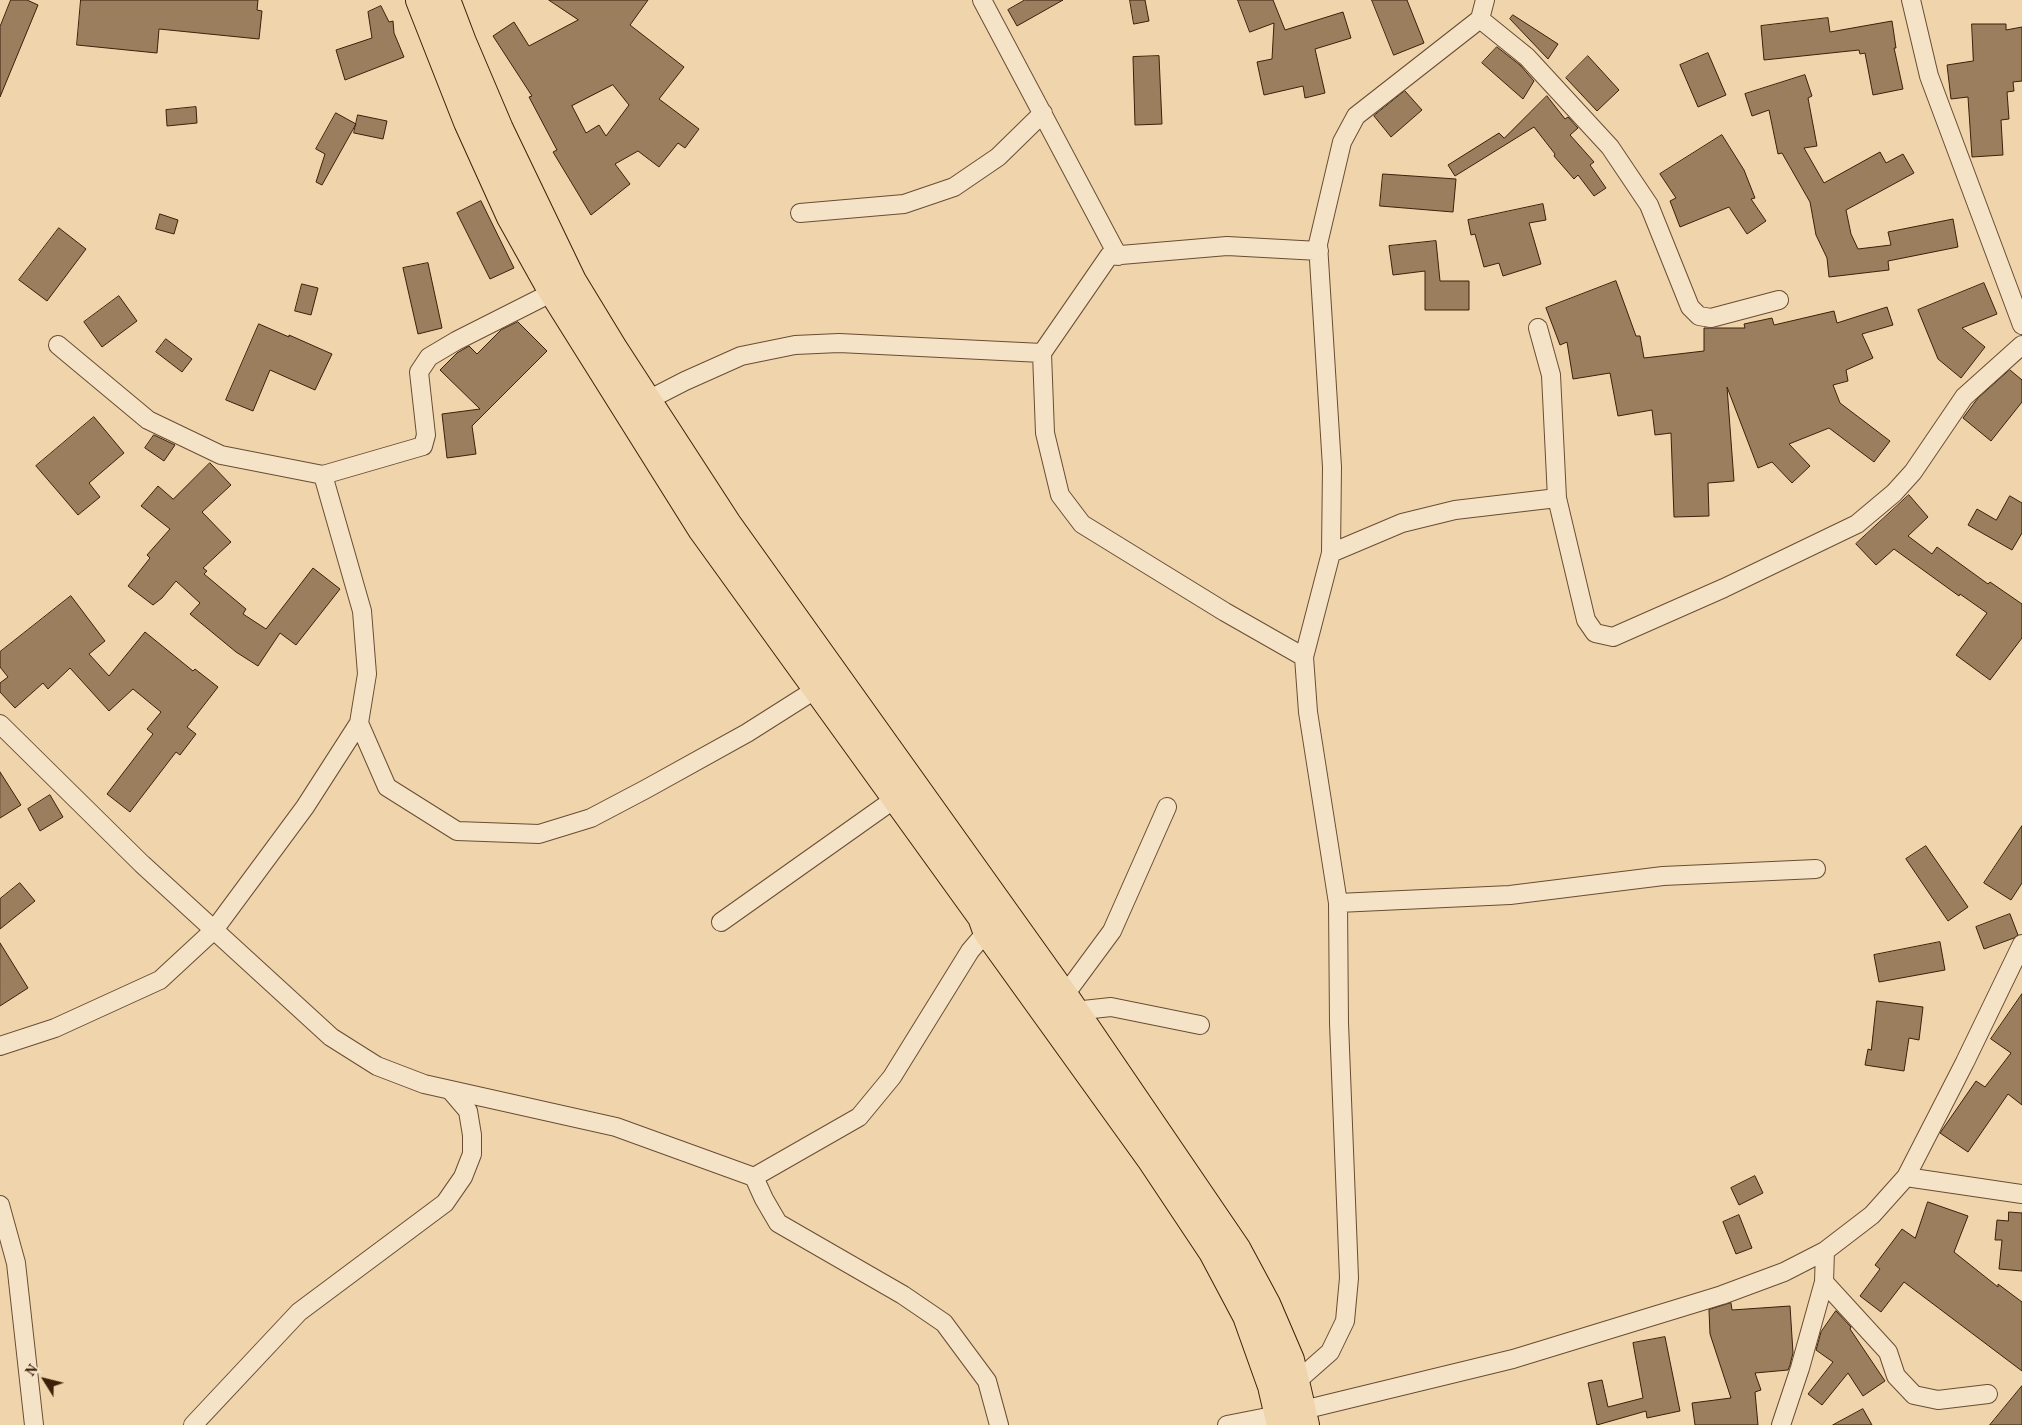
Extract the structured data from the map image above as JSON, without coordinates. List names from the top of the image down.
{
  "north": "top left"
}
